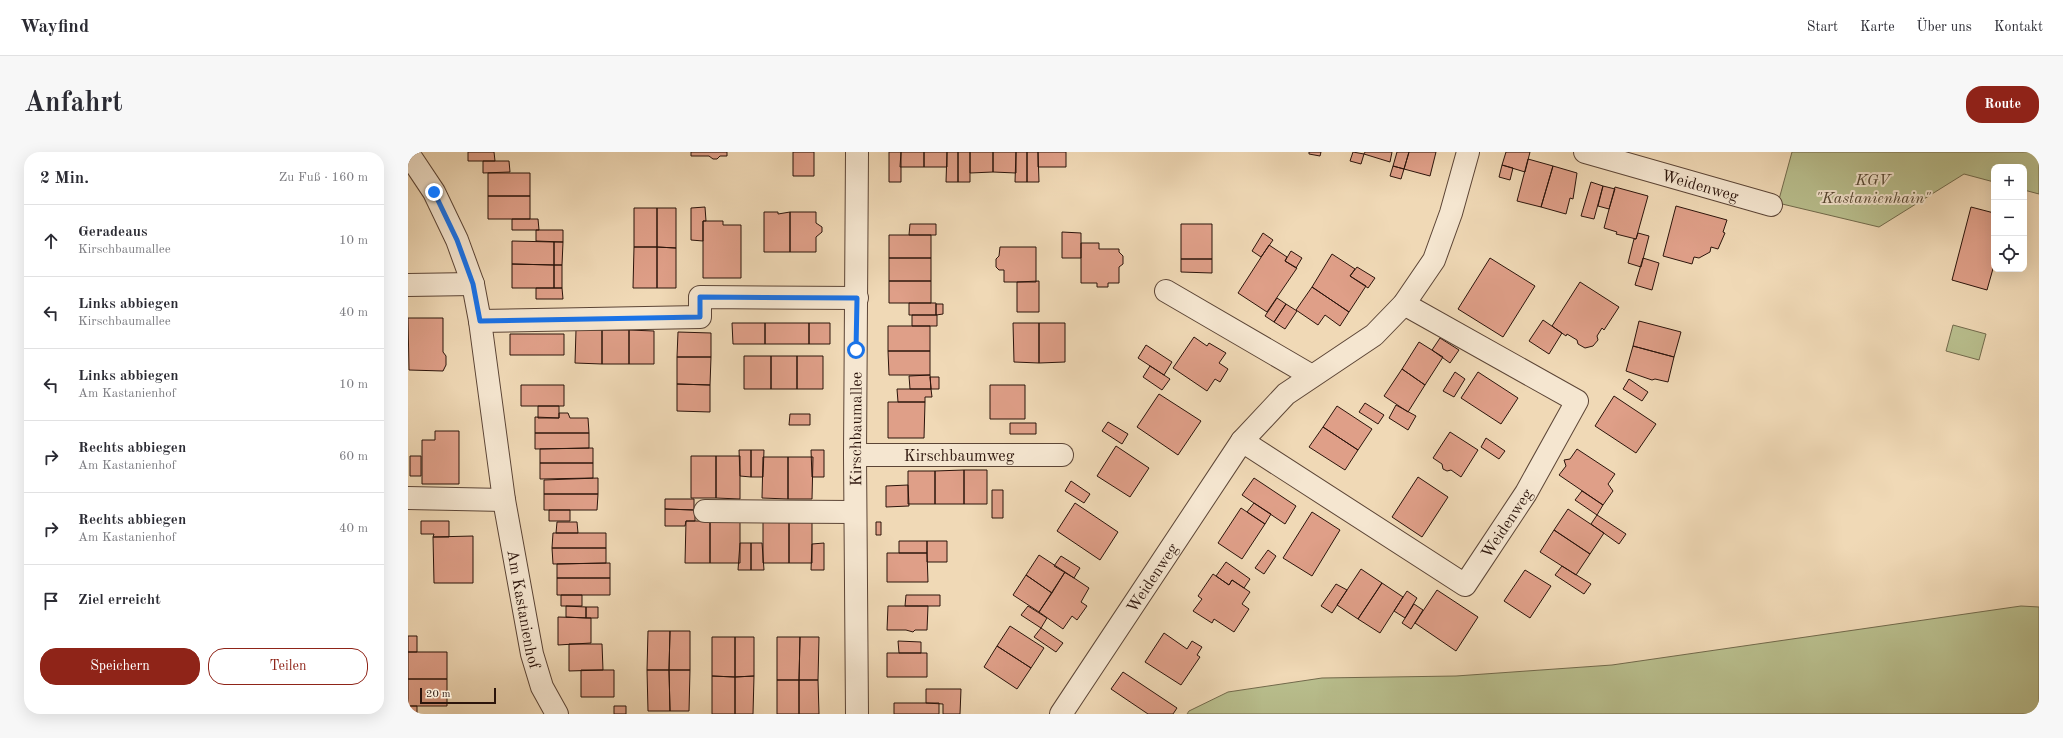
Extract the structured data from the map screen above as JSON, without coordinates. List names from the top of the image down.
{
  "streets": {
    "street": [
      "Weidenweg",
      "Kirschbaumallee",
      "Kirschbaumweg",
      "Am Kastanienhof"
    ]
  },
  "crossings": [
    ["Kirschbaumallee", "Kirschbaumweg"]
  ],
  "parks": ["KGV \"Kastanienhain\""],
  "scale_bar": "20 m",
  "page": {
    "header": "Wayfind",
    "nav": [
      "Start",
      "Karte",
      "Über uns",
      "Kontakt"
    ],
    "buttons": [
      "Route",
      ["Speichern", "Teilen"]
    ],
    "title": "Anfahrt",
    "heading": ["2 Min.", "Zu Fuß · 160 m"],
    "map_buttons": ["+", "−"],
    "list": [
      ["Geradeaus", "Kirschbaumallee", "10 m"],
      ["Links abbiegen", "Kirschbaumallee", "40 m"],
      ["Links abbiegen", "Am Kastanienhof", "10 m"],
      ["Rechts abbiegen", "Am Kastanienhof", "60 m"],
      ["Rechts abbiegen", "Am Kastanienhof", "40 m"],
      "Ziel erreicht"
    ],
    "scale": "20 m"
  }
}
